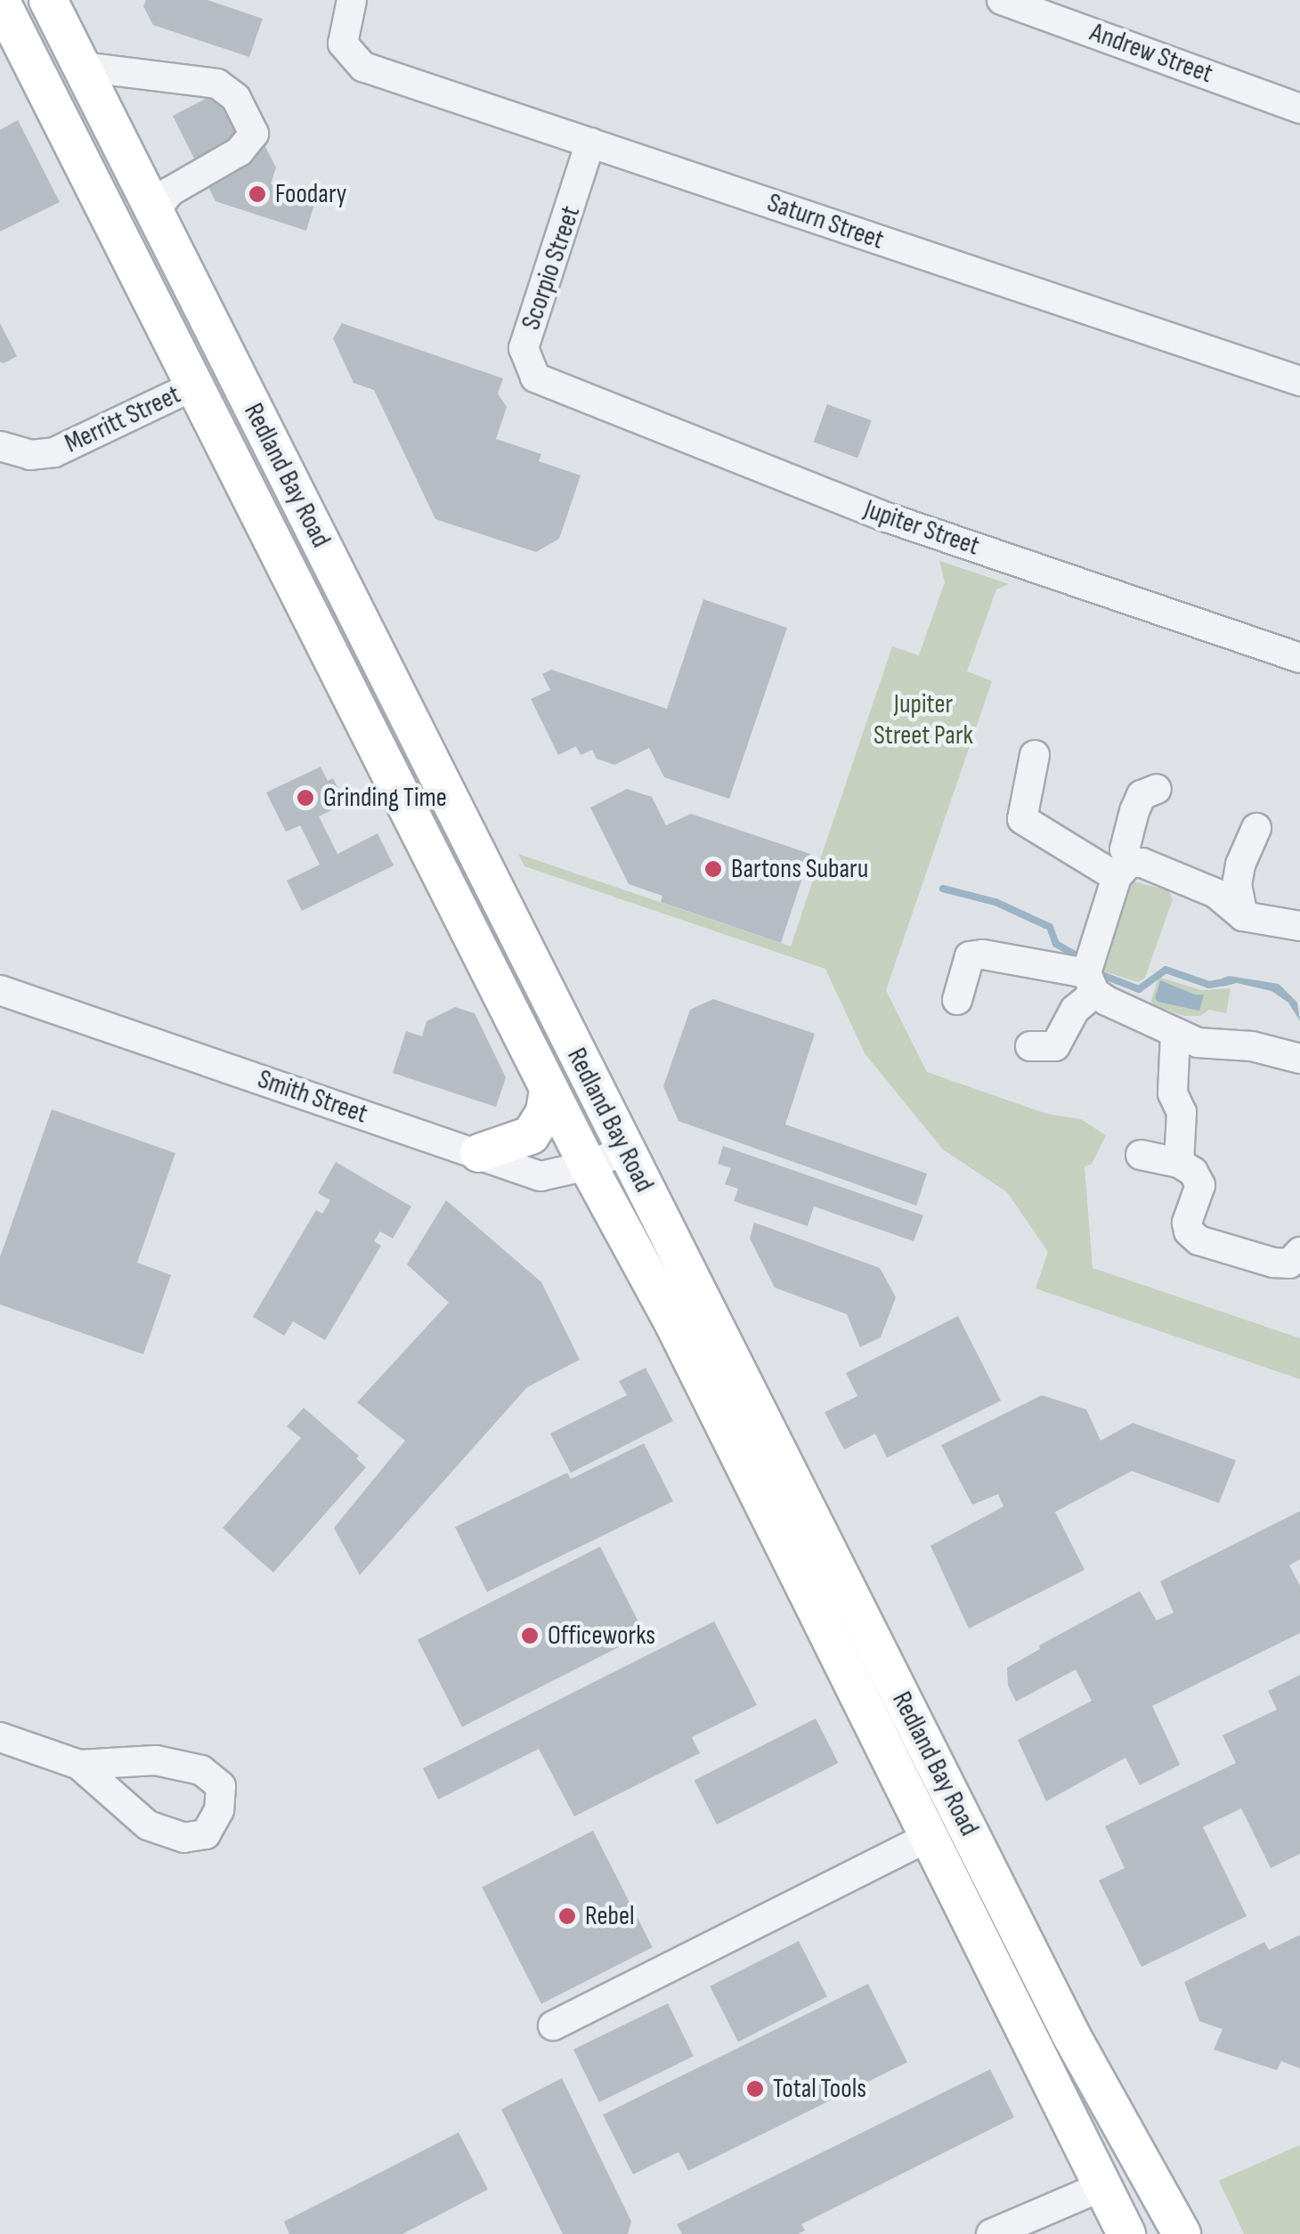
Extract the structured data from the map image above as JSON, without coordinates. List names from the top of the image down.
{
  "streets": {
    "main road": ["Redland Bay Road"],
    "street": [
      "Andrew Street",
      "Saturn Street",
      "Scorpio Street",
      "Merritt Street",
      "Jupiter Street",
      "Smith Street"
    ]
  },
  "crossings": [
    ["Saturn Street", "Scorpio Street"],
    ["Scorpio Street", "Jupiter Street"],
    ["Merritt Street", "Redland Bay Road"],
    ["Redland Bay Road", "Smith Street"]
  ],
  "parks": ["Jupiter Street Park"],
  "places": [
    "Foodary",
    "Grinding Time",
    "Bartons Subaru",
    "Officeworks",
    "Rebel",
    "Total Tools"
  ]
}
